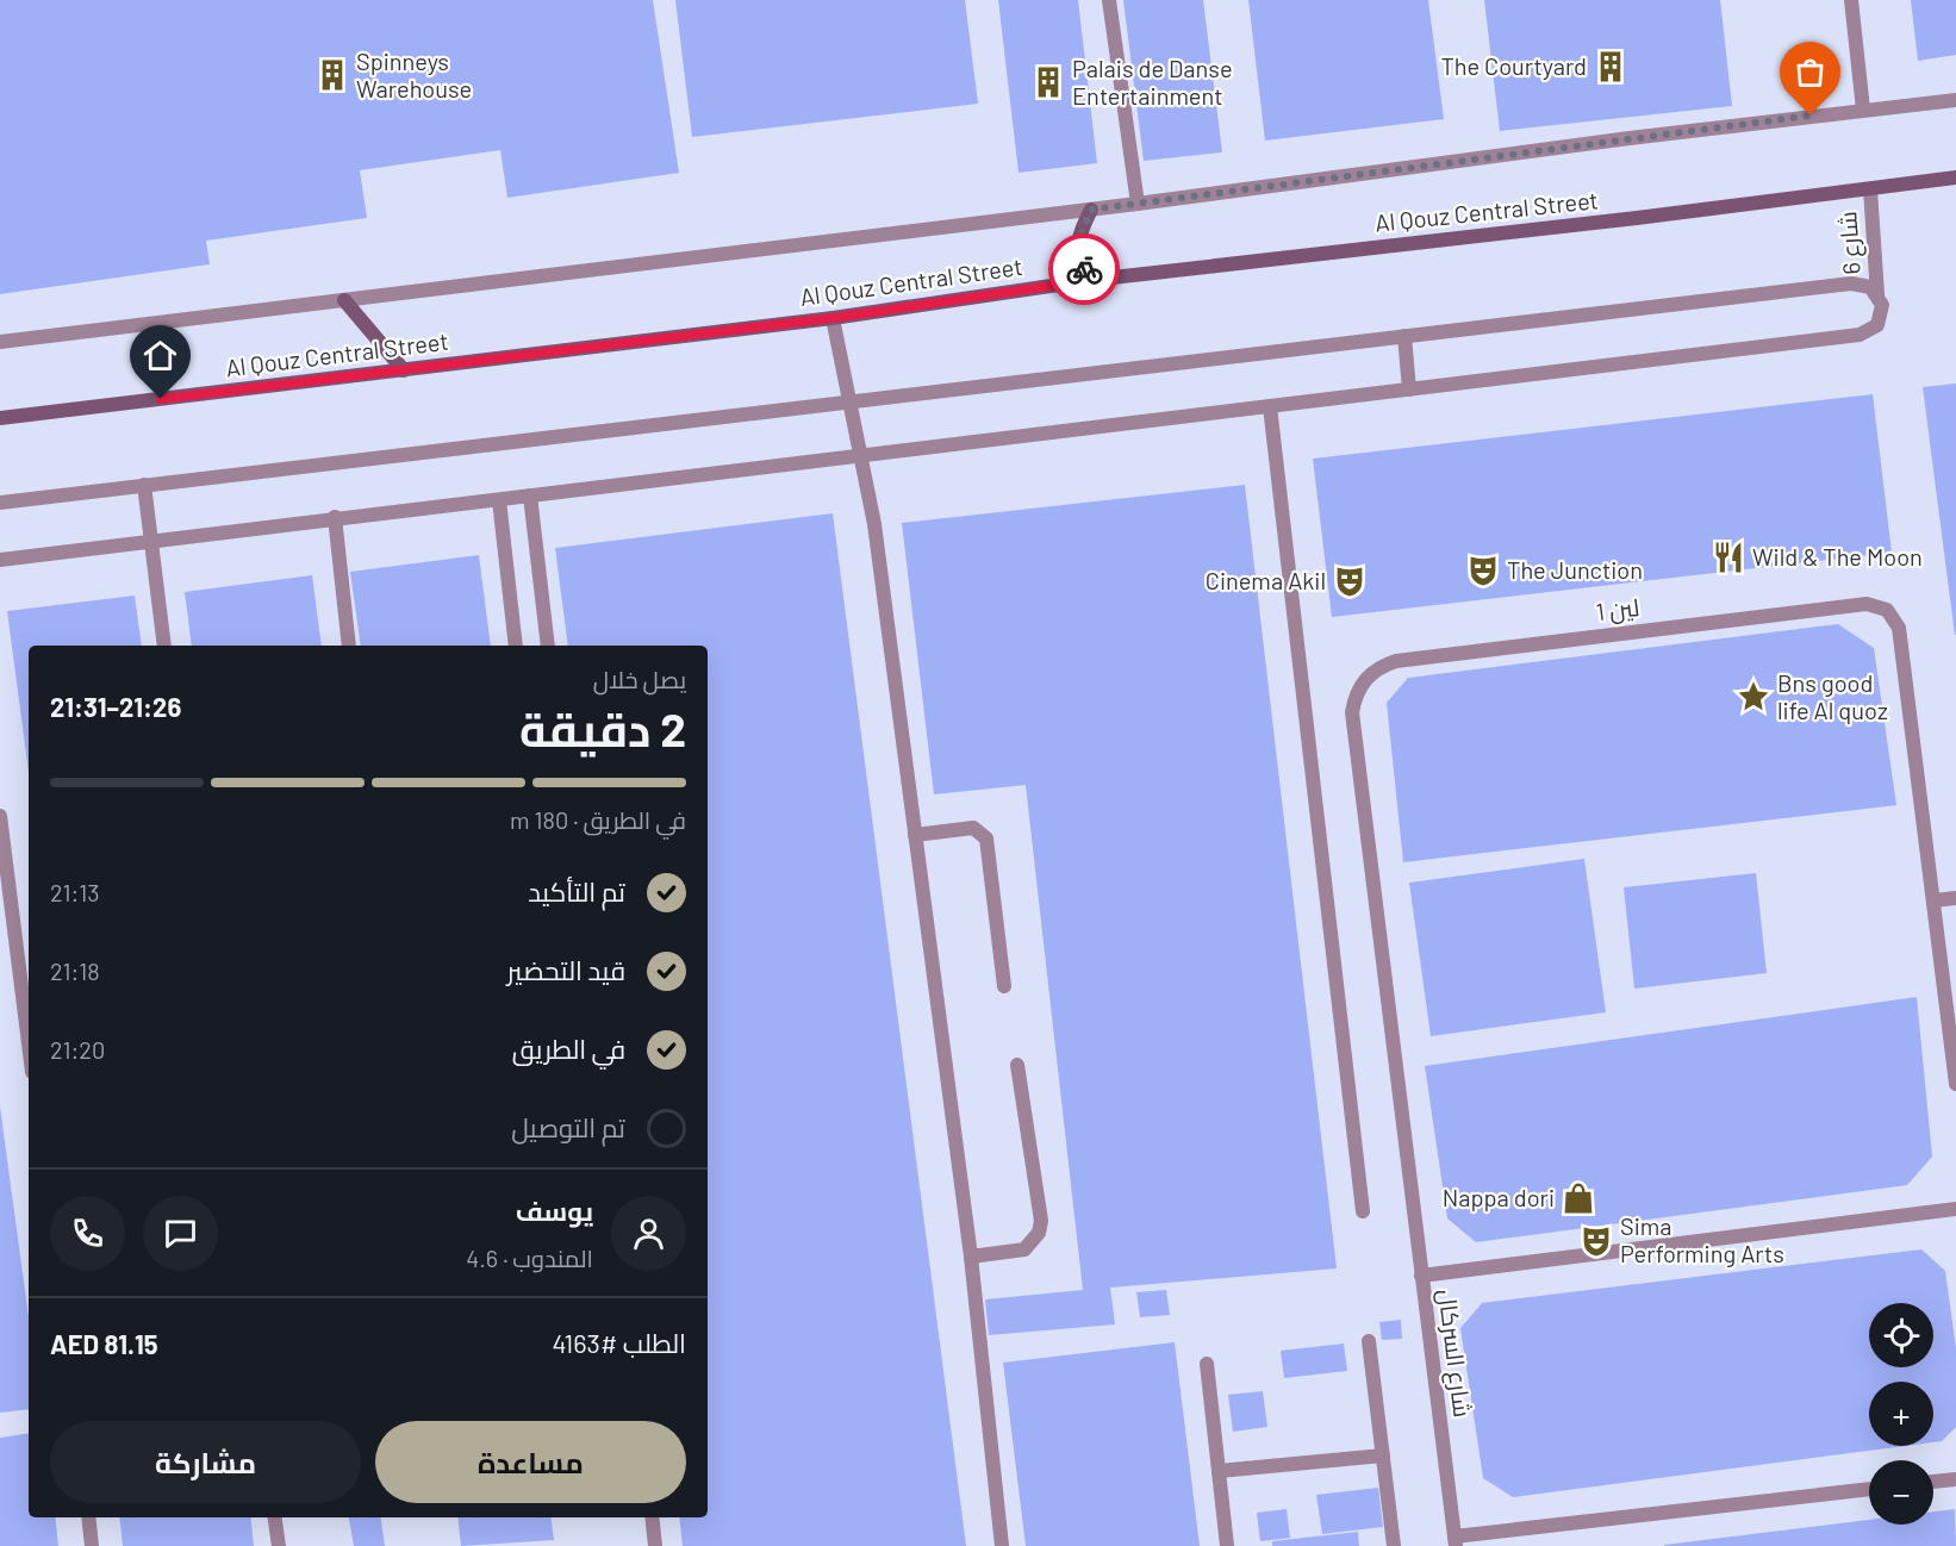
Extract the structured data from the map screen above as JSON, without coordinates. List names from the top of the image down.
{
  "streets": {
    "street": ["Al Qouz Central Street"],
    "lane": ["شارع 6", "لين 1", "شارع السركال"]
  },
  "crossings": [
    ["Al Qouz Central Street", "شارع 6"],
    ["لين 1", "شارع السركال"]
  ],
  "places": {
    "building": ["The Courtyard", "Spinneys Warehouse", "Palais de Danse Entertainment"],
    "restaurant": ["Wild & The Moon"],
    "theatre": ["The Junction", "Cinema Akil", "Sima Performing Arts"],
    "place": ["Bns good life Al quoz"],
    "shop": ["Nappa dori"]
  },
  "page": {
    "heading": ["2 دقيقة", "يصل خلال", "21:26–21:31"],
    "panel": [
      "يوسف",
      "المندوب · 4.6",
      "الطلب #4163",
      "AED 81.15"
    ],
    "bar": "في الطريق · 180 m",
    "list": [
      ["تم التأكيد", "21:13"],
      ["قيد التحضير", "21:18"],
      ["في الطريق", "21:20"],
      "تم التوصيل"
    ],
    "map_buttons": ["+", "−"],
    "buttons": ["مساعدة", "مشاركة"]
  }
}
